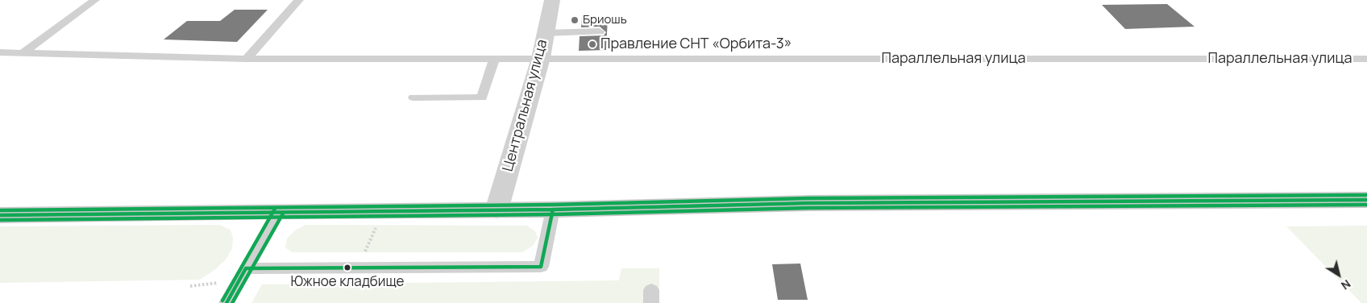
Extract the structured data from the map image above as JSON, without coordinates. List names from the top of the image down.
{
  "streets": {
    "street": ["Центральная улица"],
    "lane": ["Параллельная улица"]
  },
  "crossings": [
    ["Параллельная улица", "Центральная улица"]
  ],
  "places": ["Бриошь", "Правление СНТ «Орбита-3»", "Южное кладбище"],
  "north": "bottom right"
}
